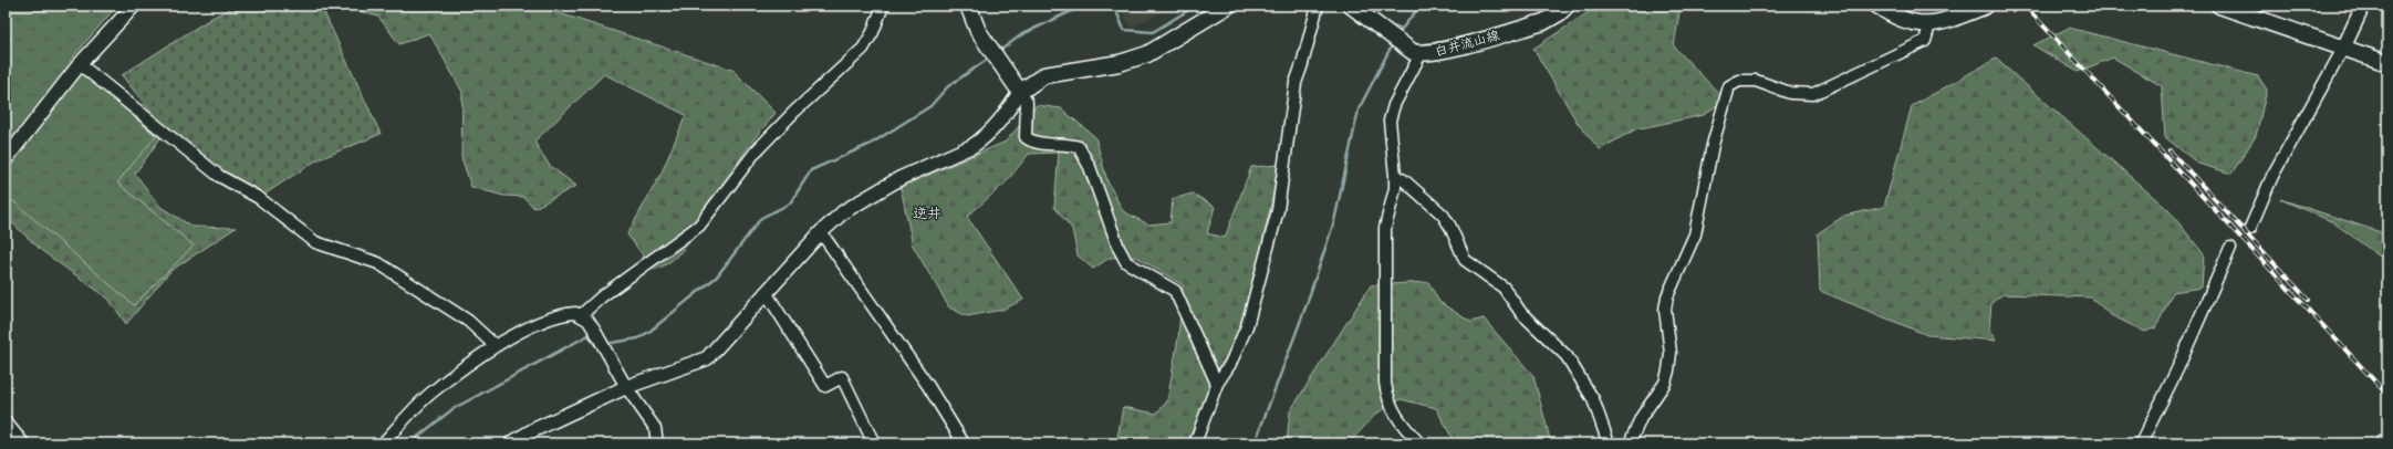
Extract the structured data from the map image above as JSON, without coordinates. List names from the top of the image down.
{
  "streets": {
    "main road": ["白井流山線"]
  },
  "districts": ["逆井"]
}
